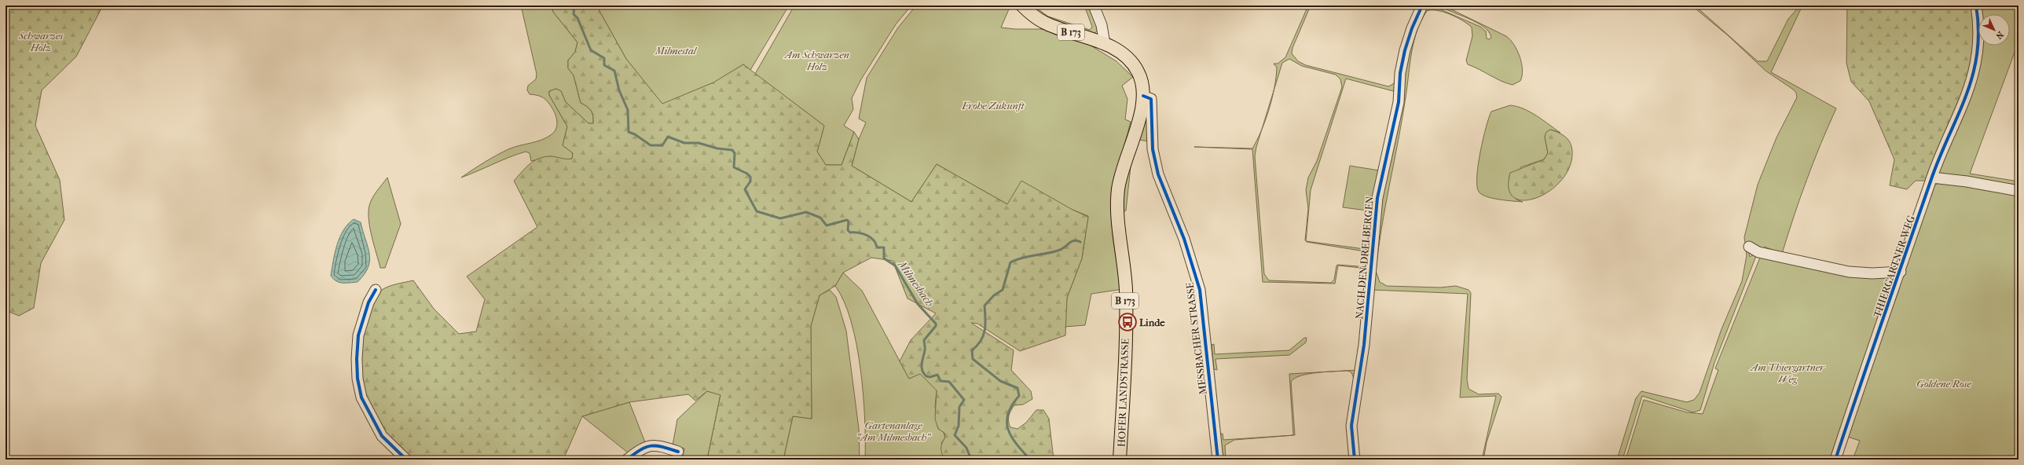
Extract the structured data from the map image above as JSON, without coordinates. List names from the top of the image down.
{
  "streets": {
    "main road": ["B 173", "HOFER LANDSTRASSE"],
    "street": ["NACH DEN DREI BERGEN", "THIERGARTNER WEG", "MESSBACHER STRASSE"]
  },
  "crossings": [
    ["MESSBACHER STRASSE", "HOFER LANDSTRASSE"]
  ],
  "water": ["Milmesbach"],
  "parks": [
    "Schwarzes Holz",
    "Milmestal",
    "Am Schwarzen Holz",
    "Frohe Zukunft",
    "Am Thiergartner Weg",
    "Goldene Rose",
    "Gartenanlage \"Am Milmesbach\""
  ],
  "places": {
    "bus stop": ["Linde"]
  },
  "north": "bottom right"
}
